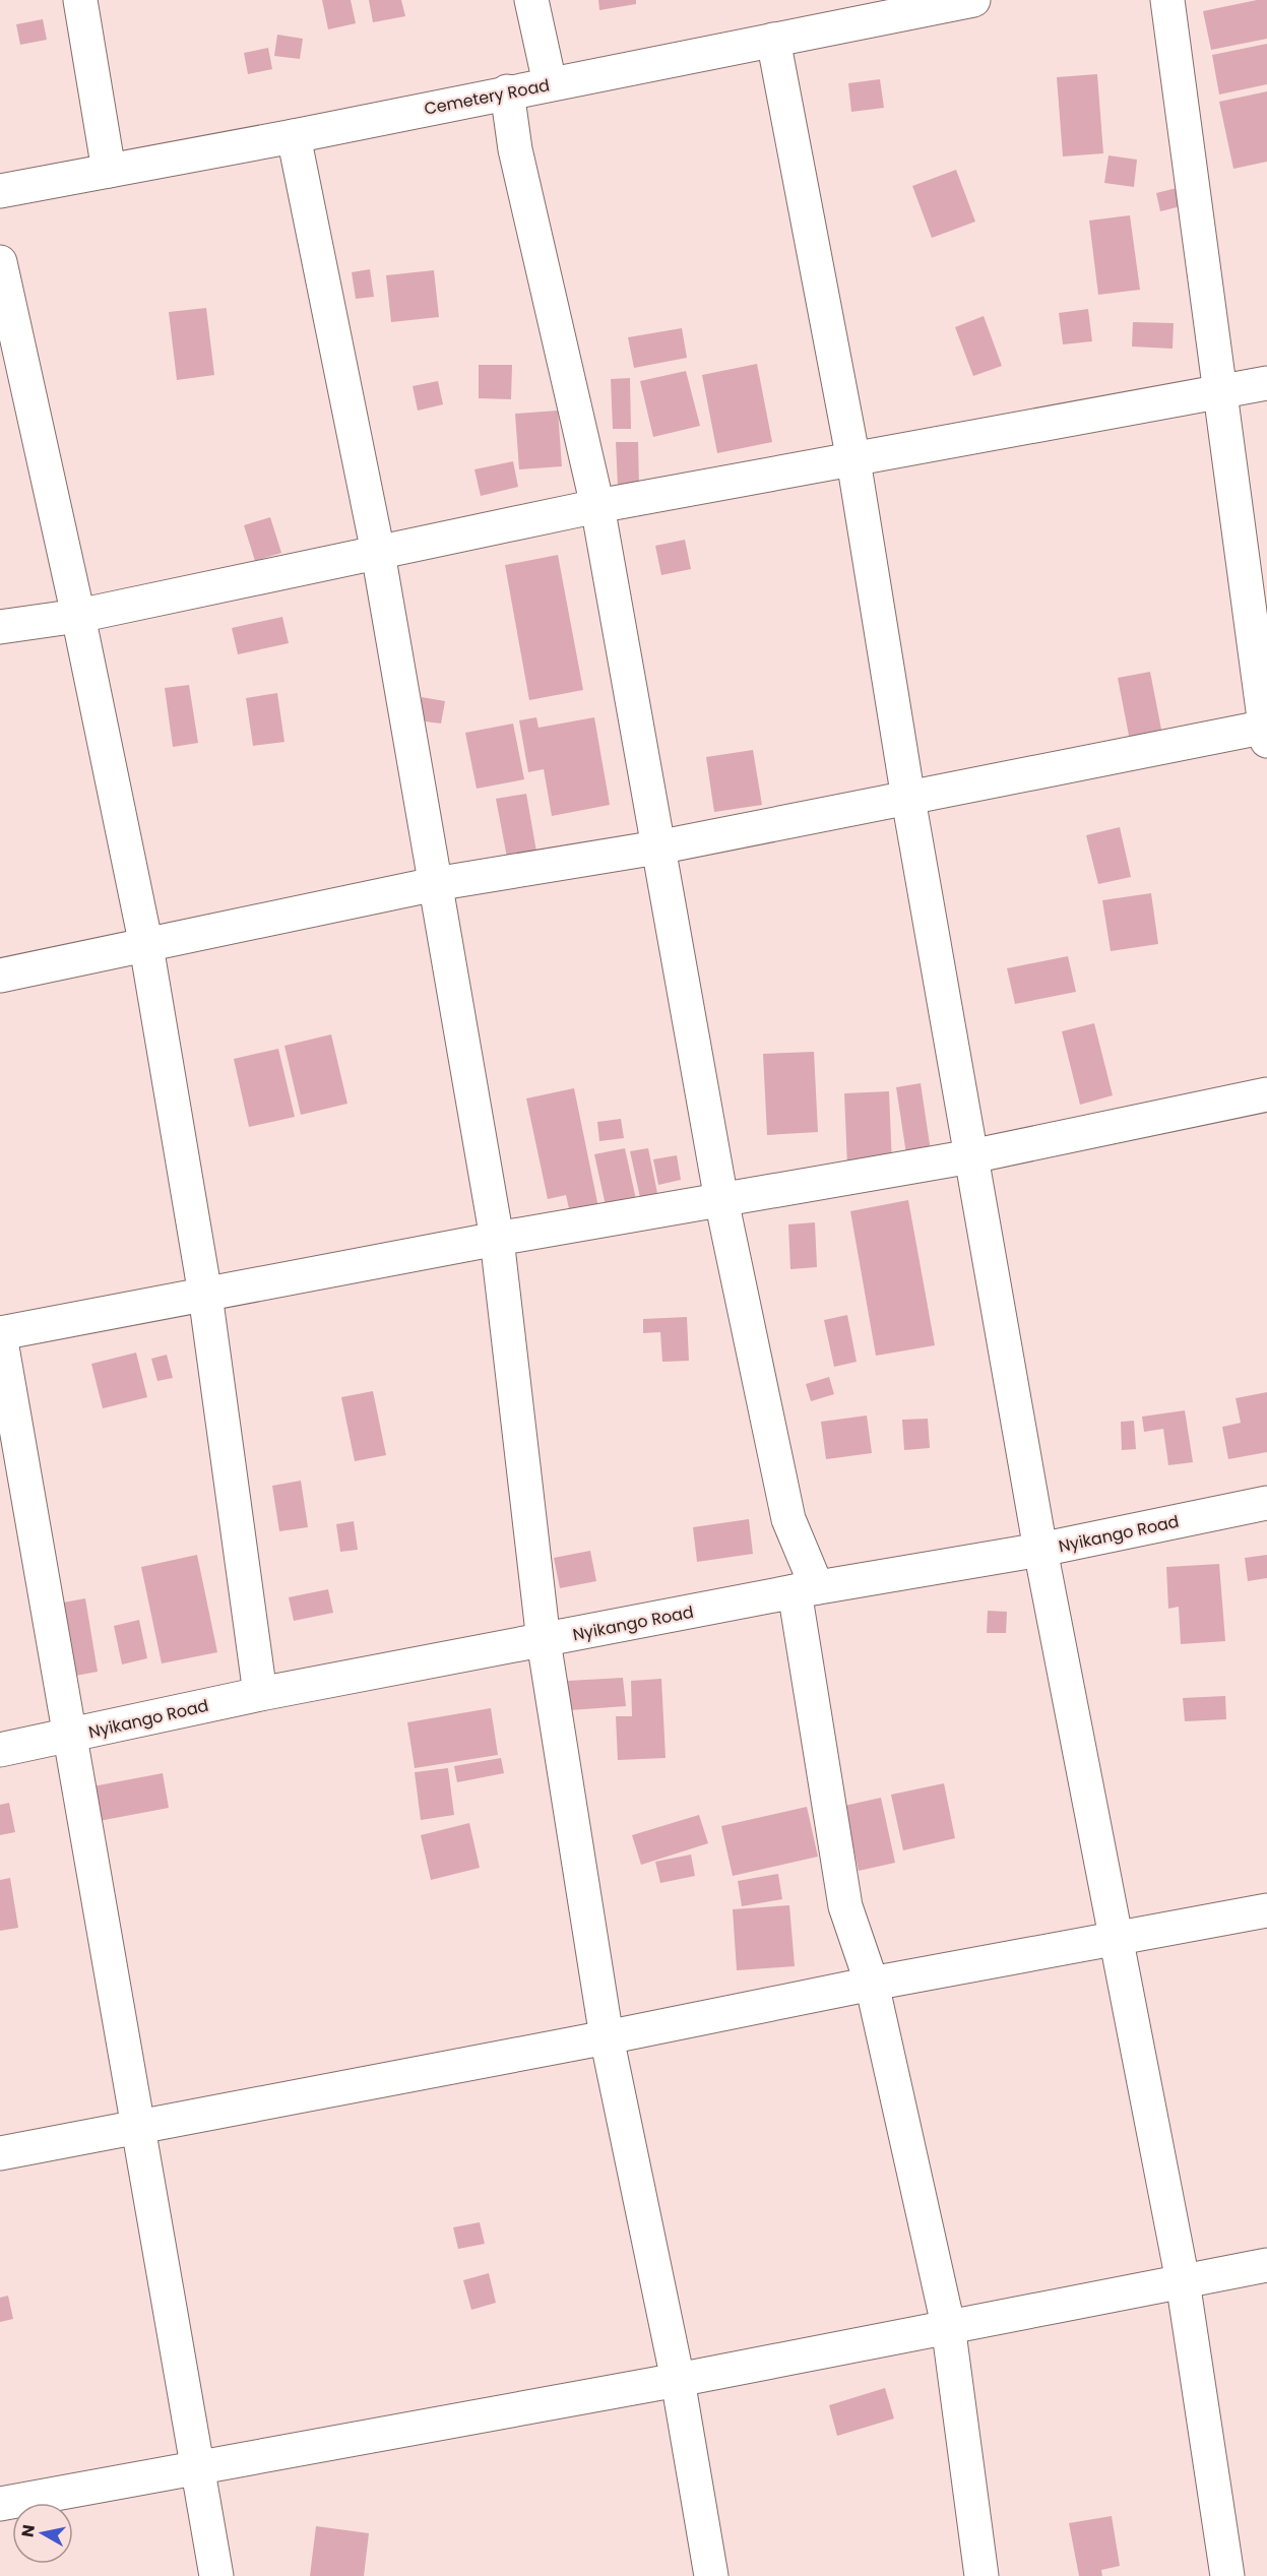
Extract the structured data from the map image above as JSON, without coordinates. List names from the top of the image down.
{
  "streets": {
    "street": ["Cemetery Road", "Nyikango Road"]
  },
  "north": "left"
}
